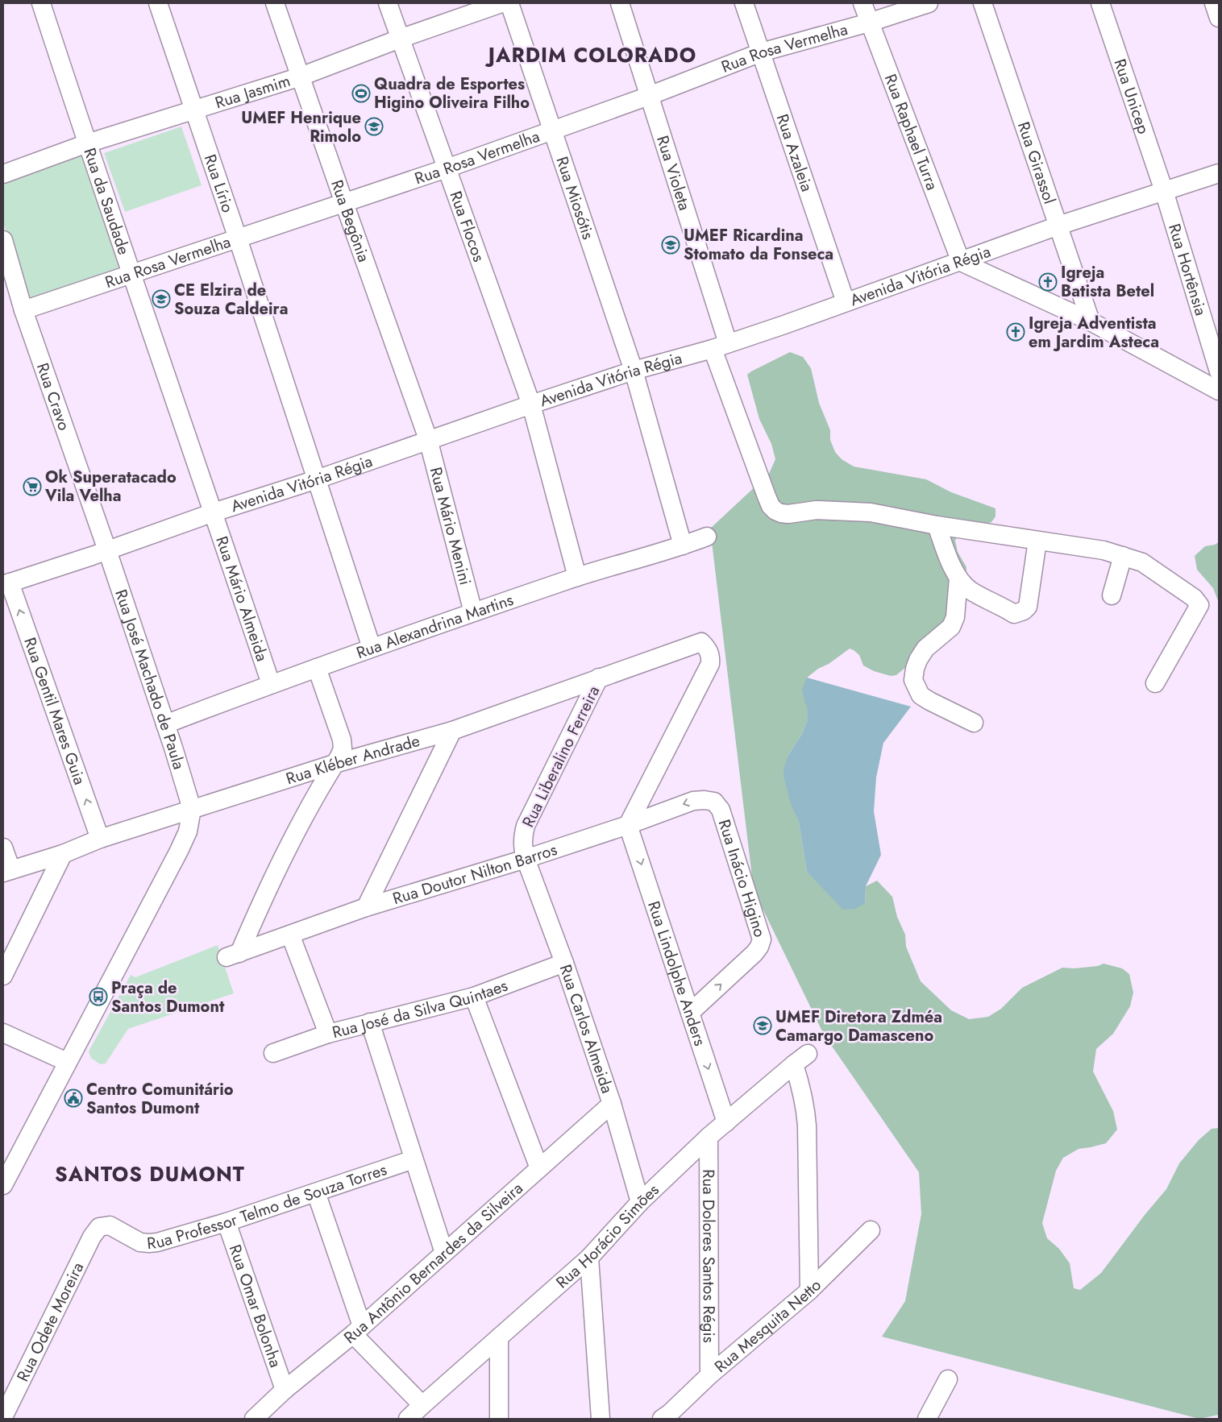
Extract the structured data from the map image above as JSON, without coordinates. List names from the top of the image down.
{
  "streets": {
    "street": [
      "Rua Rosa Vermelha",
      "Rua Jasmim",
      "Rua Unicep",
      "Rua Raphael Turra",
      "Rua Azaleia",
      "Rua Girassol",
      "Rua Violeta",
      "Rua Lírio",
      "Rua Miosótis",
      "Rua da Saudade",
      "Rua Begônia",
      "Rua Flocos",
      "Rua Hortênsia",
      "Avenida Vitória Régia",
      "Rua Cravo",
      "Rua Mário Menini",
      "Rua Mário Almeida",
      "Rua Alexandrina Martins",
      "Rua José Machado de Paula",
      "Rua Gentil Mares Guia",
      "Rua Liberalino Ferreira",
      "Rua Kléber Andrade",
      "Rua Doutor Nilton Barros",
      "Rua Inácio Higino",
      "Rua Lindolphe Anders",
      "Rua José da Silva Quintaes",
      "Rua Carlos Almeida",
      "Rua Professor Telmo de Souza Torres",
      "Rua Horácio Simões",
      "Rua Dolores Santos Régis",
      "Rua Antônio Bernardes da Silveira",
      "Rua Omar Bolonha",
      "Rua Odete Moreira",
      "Rua Mesquita Netto"
    ]
  },
  "crossings": [
    ["Rua Rosa Vermelha", "Rua Raphael Turra"],
    ["Rua Rosa Vermelha", "Rua Azaleia"],
    ["Rua Rosa Vermelha", "Rua Violeta"],
    ["Rua Rosa Vermelha", "Rua Lírio"],
    ["Rua Rosa Vermelha", "Rua Miosótis"],
    ["Rua Rosa Vermelha", "Rua da Saudade"],
    ["Rua Rosa Vermelha", "Rua Begônia"],
    ["Rua Rosa Vermelha", "Rua Flocos"],
    ["Rua Rosa Vermelha", "Rua Cravo"],
    ["Rua Jasmim", "Rua Lírio"],
    ["Rua Jasmim", "Rua da Saudade"],
    ["Rua Jasmim", "Rua Begônia"],
    ["Rua Jasmim", "Rua Flocos"],
    ["Rua Unicep", "Rua Hortênsia"],
    ["Rua Unicep", "Avenida Vitória Régia"],
    ["Rua Raphael Turra", "Avenida Vitória Régia"],
    ["Rua Azaleia", "Avenida Vitória Régia"],
    ["Rua Girassol", "Avenida Vitória Régia"],
    ["Rua Violeta", "Avenida Vitória Régia"],
    ["Rua Lírio", "Avenida Vitória Régia"],
    ["Rua Lírio", "Rua Alexandrina Martins"],
    ["Rua Miosótis", "Avenida Vitória Régia"],
    ["Rua Miosótis", "Rua Alexandrina Martins"],
    ["Rua da Saudade", "Avenida Vitória Régia"],
    ["Rua da Saudade", "Rua Mário Almeida"],
    ["Rua Begônia", "Avenida Vitória Régia"],
    ["Rua Begônia", "Rua Mário Menini"],
    ["Rua Flocos", "Avenida Vitória Régia"],
    ["Rua Flocos", "Rua Alexandrina Martins"],
    ["Rua Hortênsia", "Avenida Vitória Régia"],
    ["Avenida Vitória Régia", "Rua Cravo"],
    ["Avenida Vitória Régia", "Rua Mário Menini"],
    ["Avenida Vitória Régia", "Rua Mário Almeida"],
    ["Avenida Vitória Régia", "Rua José Machado de Paula"],
    ["Avenida Vitória Régia", "Rua Gentil Mares Guia"],
    ["Rua Cravo", "Rua José Machado de Paula"],
    ["Rua Mário Menini", "Rua Alexandrina Martins"],
    ["Rua Mário Almeida", "Rua Alexandrina Martins"],
    ["Rua Alexandrina Martins", "Rua José Machado de Paula"],
    ["Rua José Machado de Paula", "Rua Kléber Andrade"],
    ["Rua Gentil Mares Guia", "Rua Kléber Andrade"],
    ["Rua Liberalino Ferreira", "Rua Kléber Andrade"],
    ["Rua Liberalino Ferreira", "Rua Doutor Nilton Barros"],
    ["Rua Liberalino Ferreira", "Rua Carlos Almeida"],
    ["Rua Kléber Andrade", "Rua Doutor Nilton Barros"],
    ["Rua Kléber Andrade", "Rua Lindolphe Anders"],
    ["Rua Doutor Nilton Barros", "Rua Inácio Higino"],
    ["Rua Doutor Nilton Barros", "Rua Lindolphe Anders"],
    ["Rua Doutor Nilton Barros", "Rua Carlos Almeida"],
    ["Rua Inácio Higino", "Rua Lindolphe Anders"],
    ["Rua Lindolphe Anders", "Rua Horácio Simões"],
    ["Rua José da Silva Quintaes", "Rua Carlos Almeida"],
    ["Rua Carlos Almeida", "Rua Horácio Simões"],
    ["Rua Carlos Almeida", "Rua Antônio Bernardes da Silveira"],
    ["Rua Professor Telmo de Souza Torres", "Rua Omar Bolonha"],
    ["Rua Professor Telmo de Souza Torres", "Rua Odete Moreira"],
    ["Rua Horácio Simões", "Rua Dolores Santos Régis"],
    ["Rua Horácio Simões", "Rua Mesquita Netto"],
    ["Rua Dolores Santos Régis", "Rua Mesquita Netto"],
    ["Rua Antônio Bernardes da Silveira", "Rua Omar Bolonha"]
  ],
  "one_way": ["Rua Gentil Mares Guia", "Rua Inácio Higino", "Rua Lindolphe Anders"],
  "districts": ["JARDIM COLORADO", "SANTOS DUMONT"],
  "places": {
    "sports": ["Quadra de Esportes Higino Oliveira Filho"],
    "school or university": [
      "UMEF Henrique Rimolo",
      "UMEF Ricardina Stomato da Fonseca",
      "CE Elzira de Souza Caldeira",
      "UMEF Diretora Zdméa Camargo Damasceno"
    ],
    "church": ["Igreja Batista Betel", "Igreja Adventista em Jardim Asteca"],
    "supermarket": ["Ok Superatacado Vila Velha"],
    "bus stop": ["Praça de Santos Dumont"],
    "public building": ["Centro Comunitário Santos Dumont"]
  }
}
